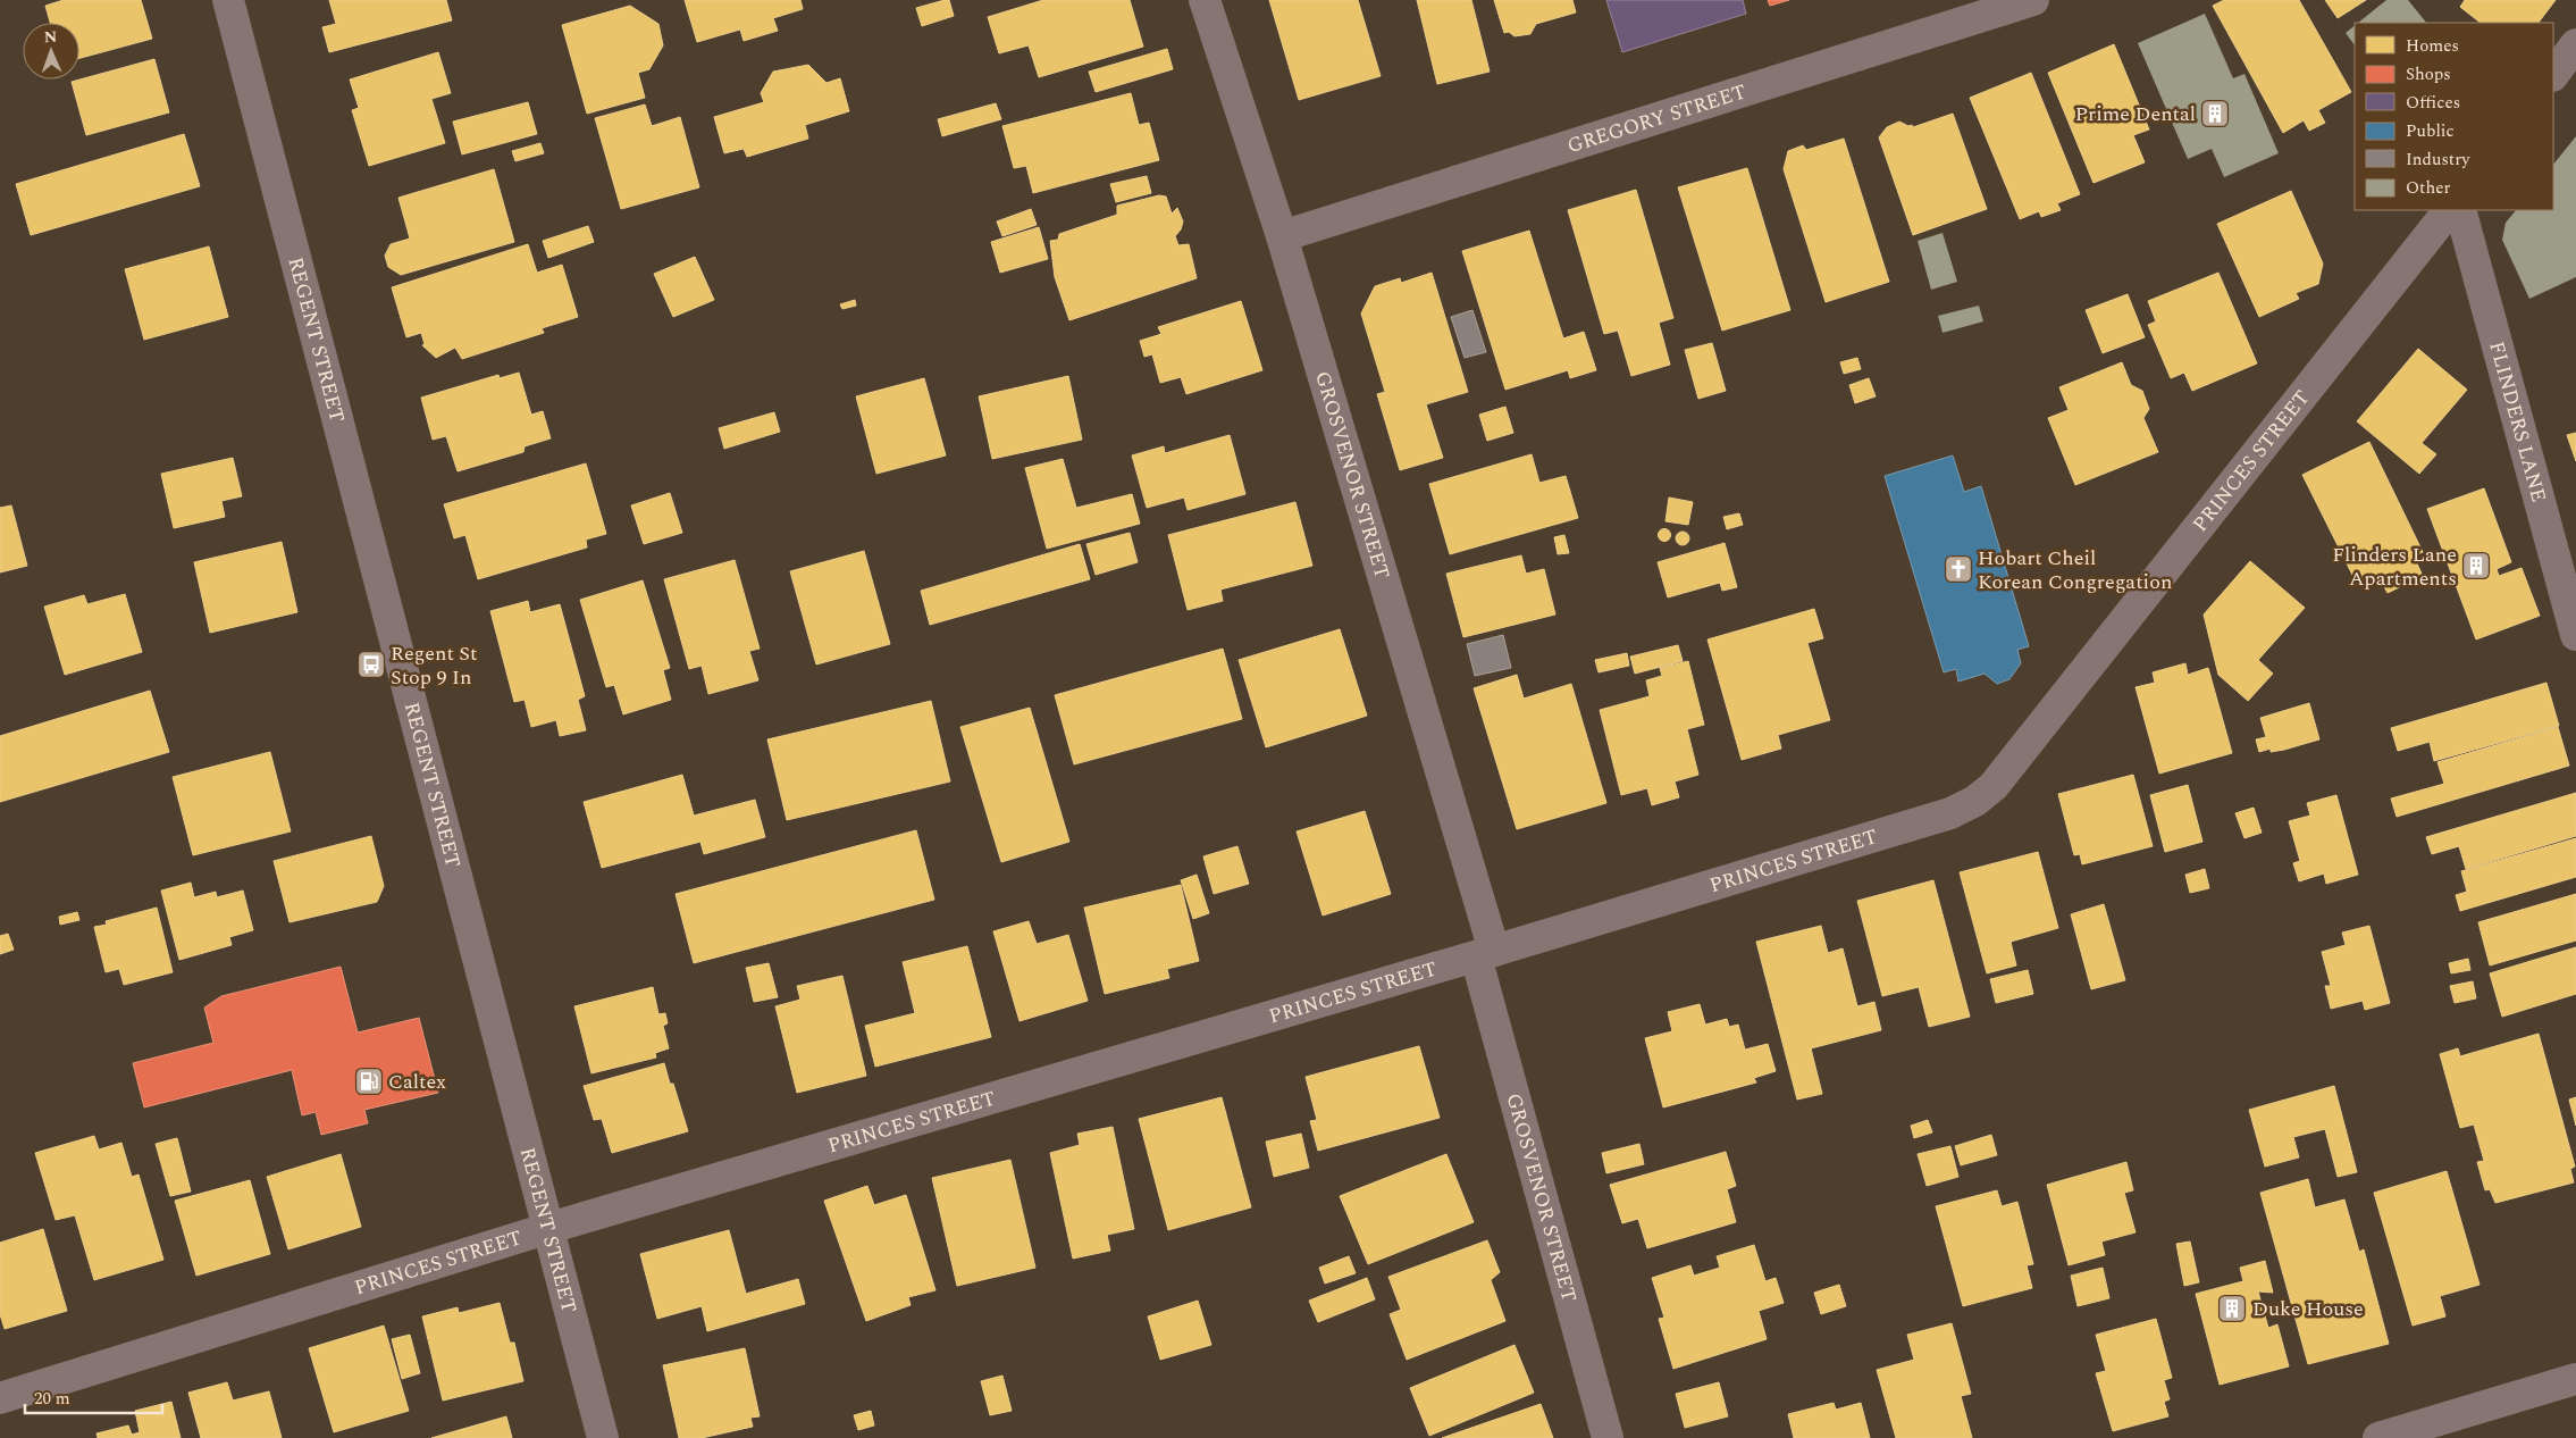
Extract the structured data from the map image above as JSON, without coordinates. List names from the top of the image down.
{
  "streets": {
    "street": [
      "GREGORY STREET",
      "REGENT STREET",
      "FLINDERS LANE",
      "PRINCES STREET",
      "GROSVENOR STREET"
    ]
  },
  "crossings": [
    ["GREGORY STREET", "GROSVENOR STREET"],
    ["REGENT STREET", "PRINCES STREET"],
    ["PRINCES STREET", "GROSVENOR STREET"]
  ],
  "places": {
    "building": ["Prime Dental", "Flinders Lane Apartments", "Duke House"],
    "church": ["Hobart Cheil Korean Congregation"],
    "bus stop": ["Regent St Stop 9 In"],
    "fuel station": ["Caltex"]
  },
  "legend": [
    "Homes",
    "Shops",
    "Offices",
    "Public",
    "Industry",
    "Other"
  ],
  "scale_bar": "20 m",
  "north": "top"
}
